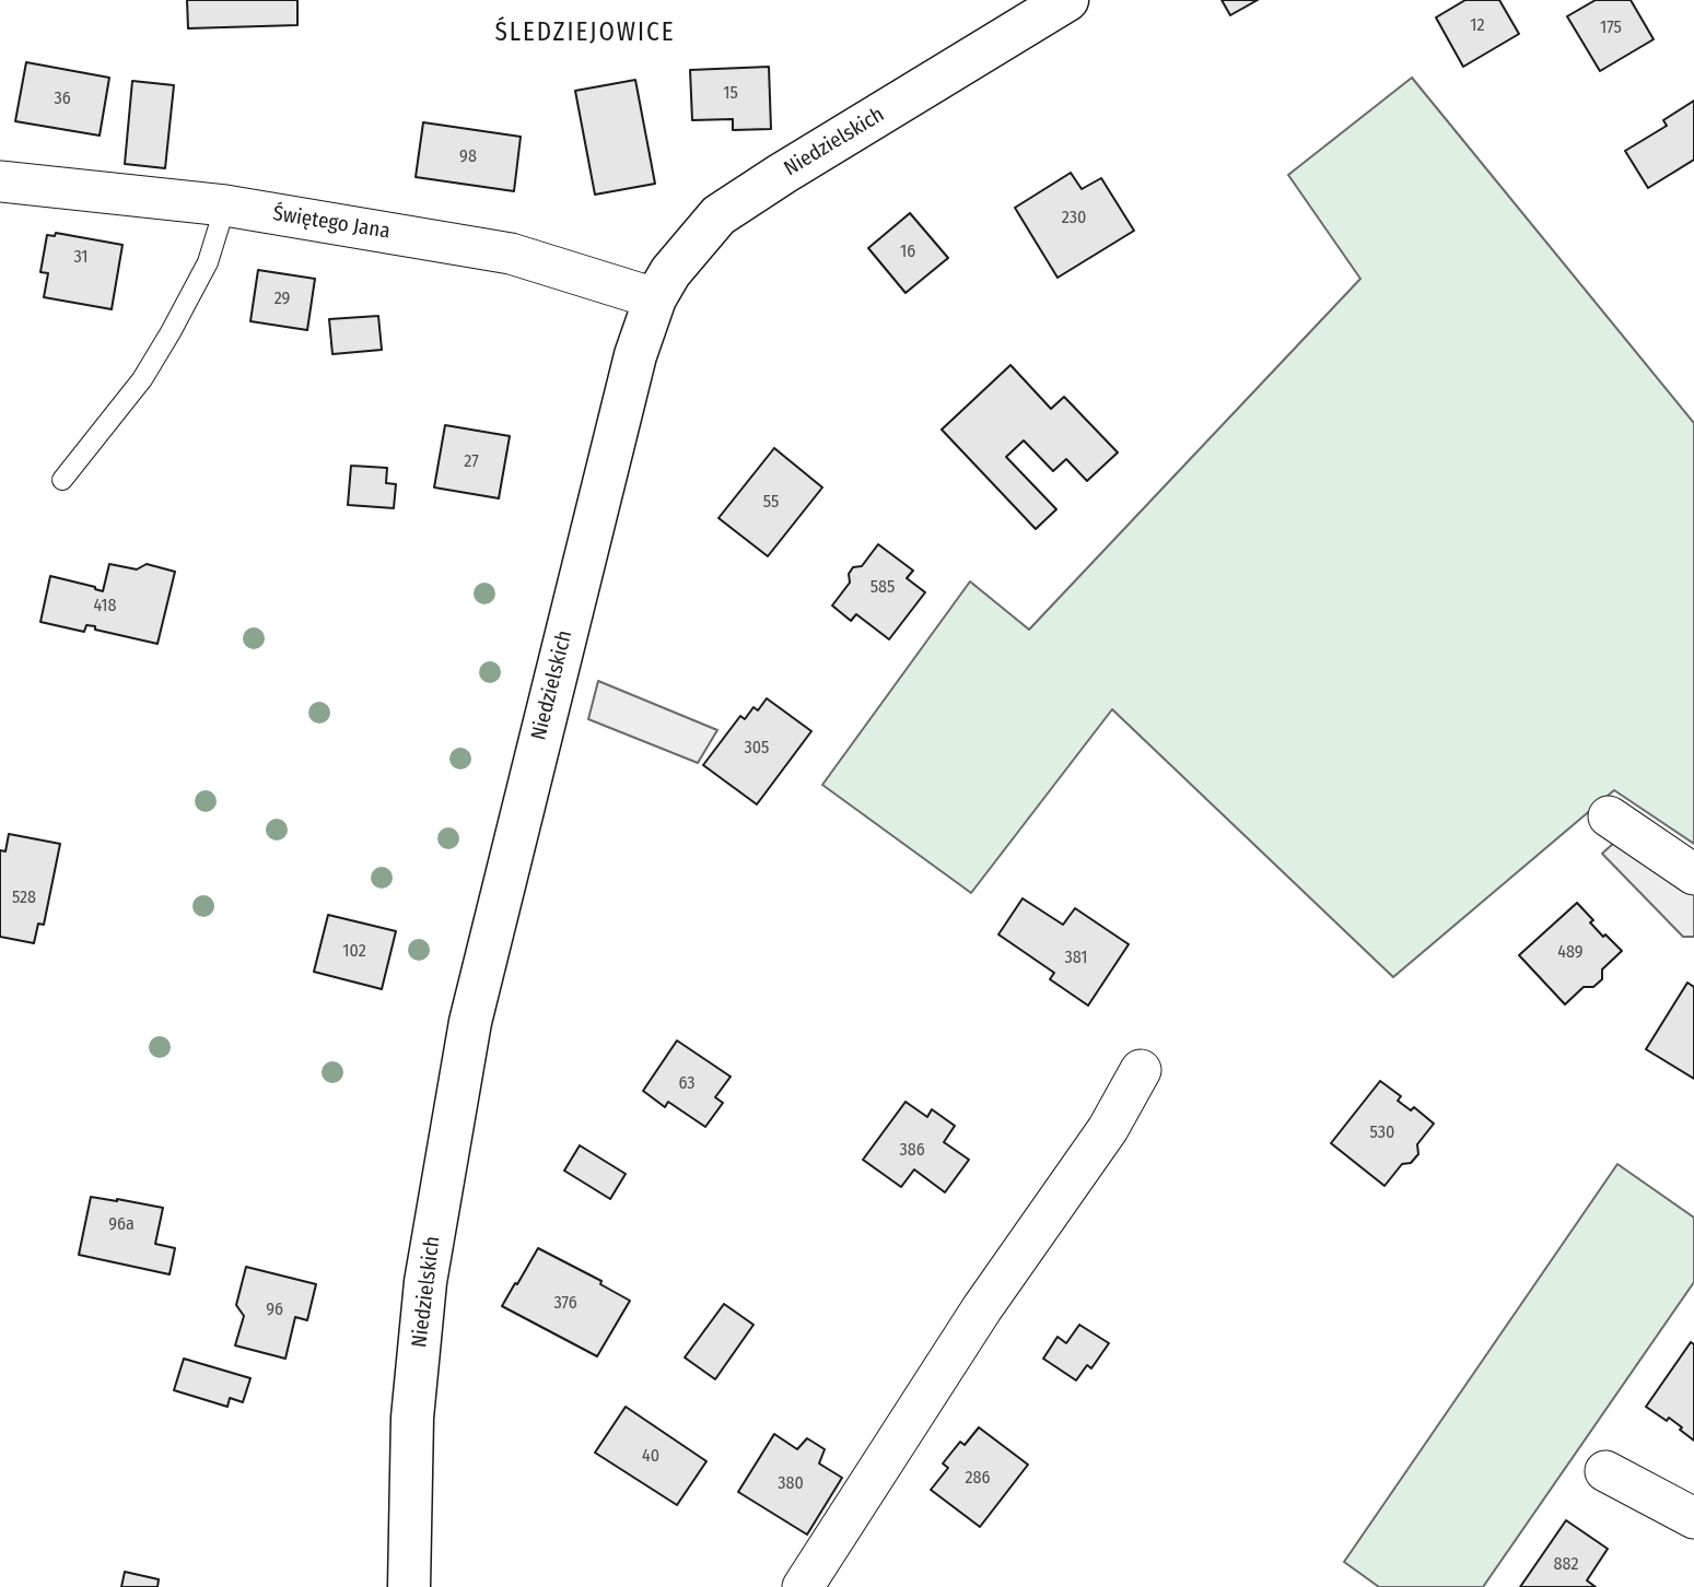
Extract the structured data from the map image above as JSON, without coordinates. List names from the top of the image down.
{
  "streets": {
    "street": ["Niedzielskich", "Świętego Jana"]
  },
  "crossings": [
    ["Niedzielskich", "Świętego Jana"]
  ],
  "districts": ["ŚLEDZIEJOWICE"],
  "house_numbers": [
    "12",
    "175",
    "15",
    "36",
    "98",
    "230",
    "16",
    "31",
    "29",
    "27",
    "55",
    "585",
    "418",
    "305",
    "528",
    "102",
    "489",
    "381",
    "63",
    "530",
    "386",
    "96a",
    "376",
    "96",
    "40",
    "286",
    "380",
    "882"
  ]
}
